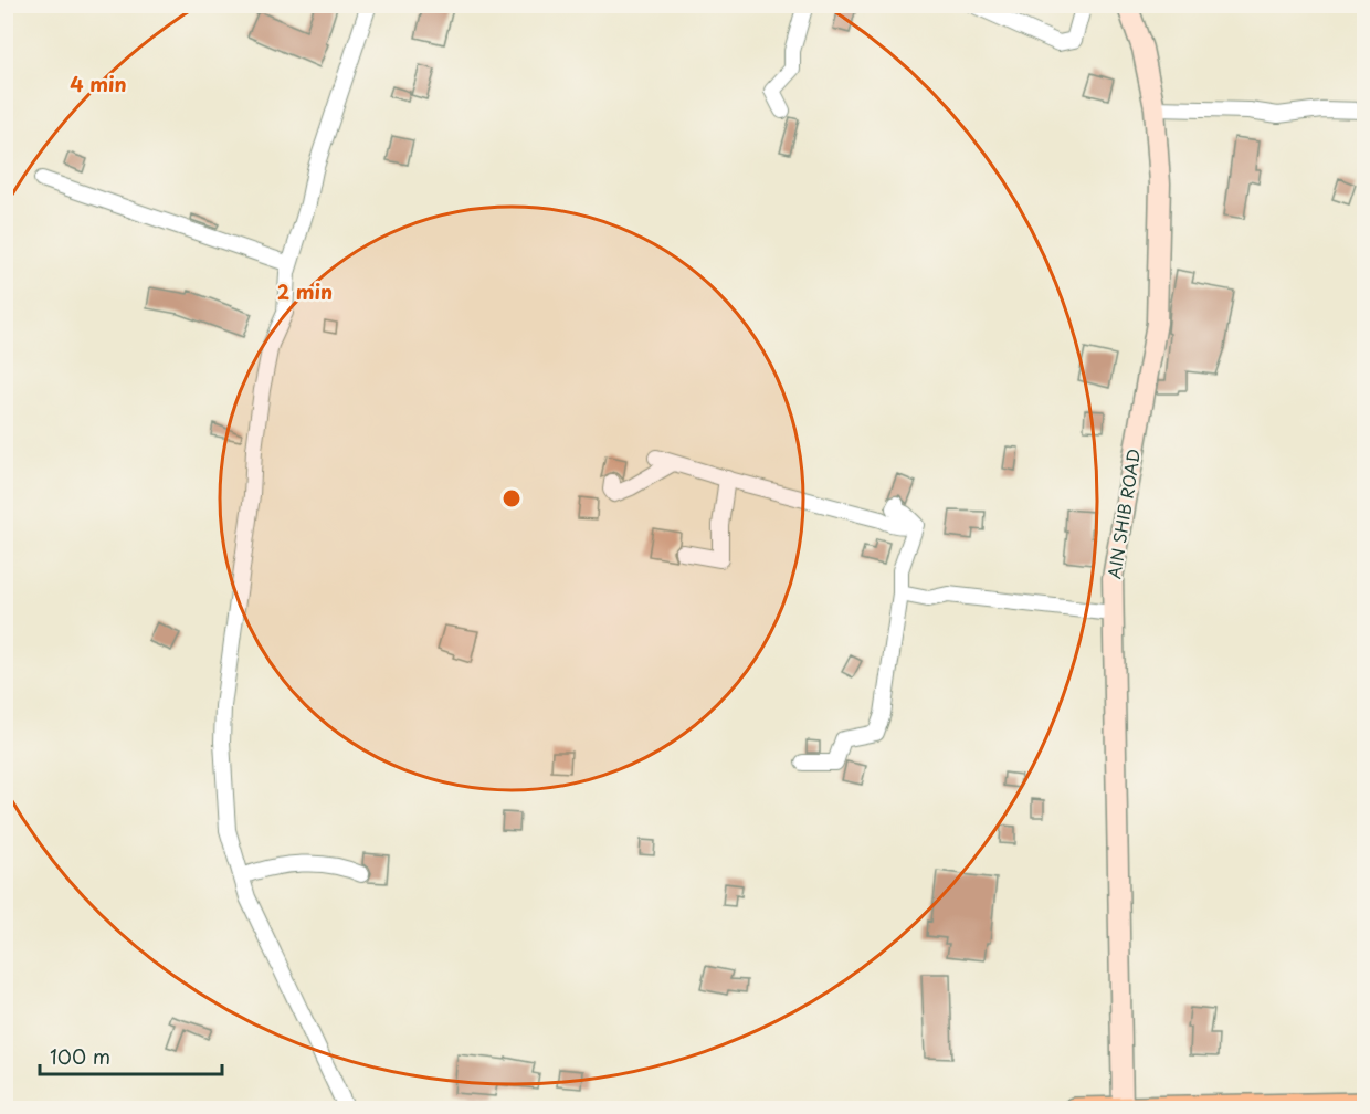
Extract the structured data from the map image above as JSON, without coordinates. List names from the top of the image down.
{
  "streets": {
    "main road": ["AIN SHIB ROAD"]
  },
  "scale_bar": "100 m",
  "rings": ["4 min", "2 min"]
}
